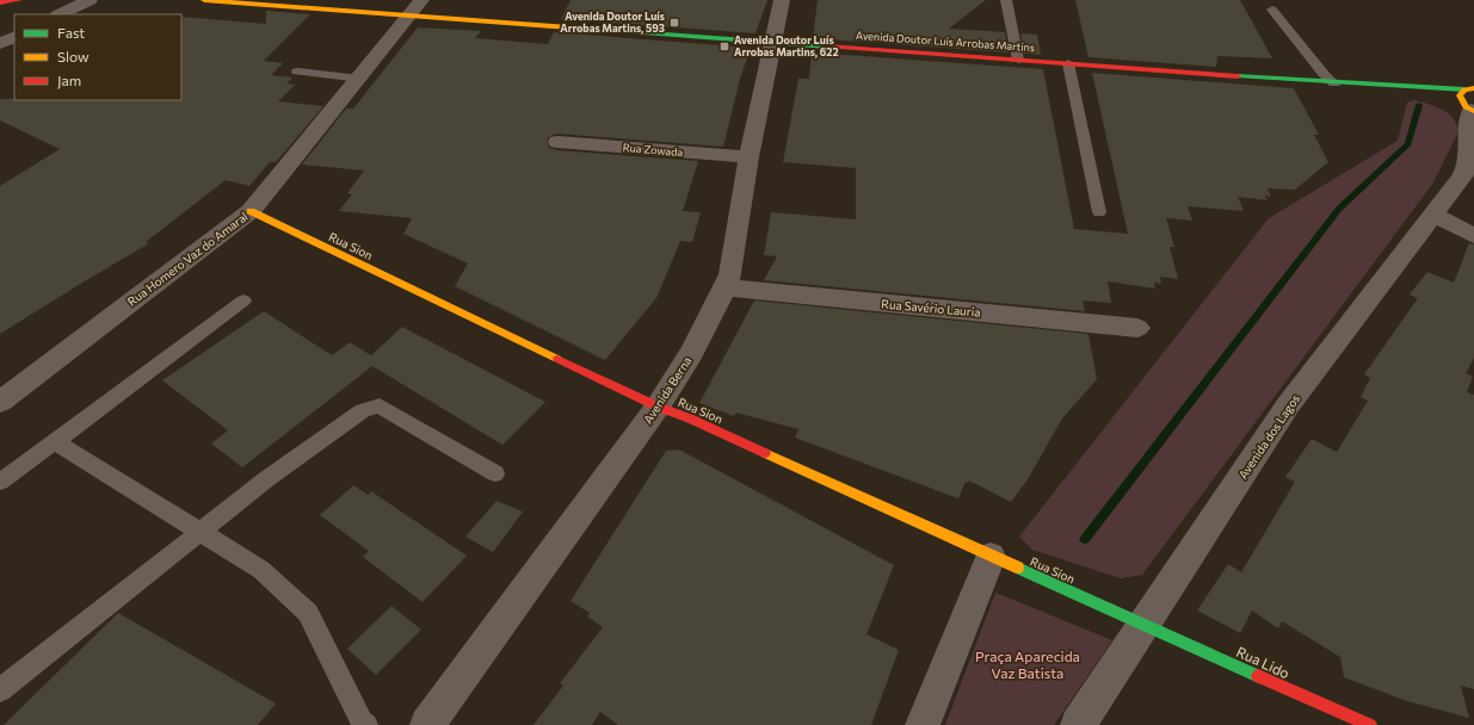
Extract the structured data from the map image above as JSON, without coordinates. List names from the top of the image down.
{
  "streets": {
    "street": [
      "Avenida Doutor Luís Arrobas Martins",
      "Rua Zowada",
      "Rua Sion",
      "Rua Homero Vaz do Amaral",
      "Rua Savério Lauria",
      "Avenida Berna",
      "Avenida dos Lagos",
      "Rua Lido"
    ]
  },
  "crossings": [
    ["Avenida Doutor Luís Arrobas Martins", "Rua Homero Vaz do Amaral"],
    ["Avenida Doutor Luís Arrobas Martins", "Avenida Berna"],
    ["Rua Zowada", "Avenida Berna"],
    ["Rua Sion", "Rua Homero Vaz do Amaral"],
    ["Rua Sion", "Avenida Berna"],
    ["Rua Sion", "Avenida dos Lagos"],
    ["Rua Sion", "Rua Lido"],
    ["Rua Savério Lauria", "Avenida Berna"],
    ["Avenida dos Lagos", "Rua Lido"]
  ],
  "parks": ["Praça Aparecida Vaz Batista"],
  "places": {
    "transit": ["Avenida Doutor Luís Arrobas Martins, 593", "Avenida Doutor Luís Arrobas Martins, 622"]
  },
  "legend": ["Fast", "Slow", "Jam"]
}
